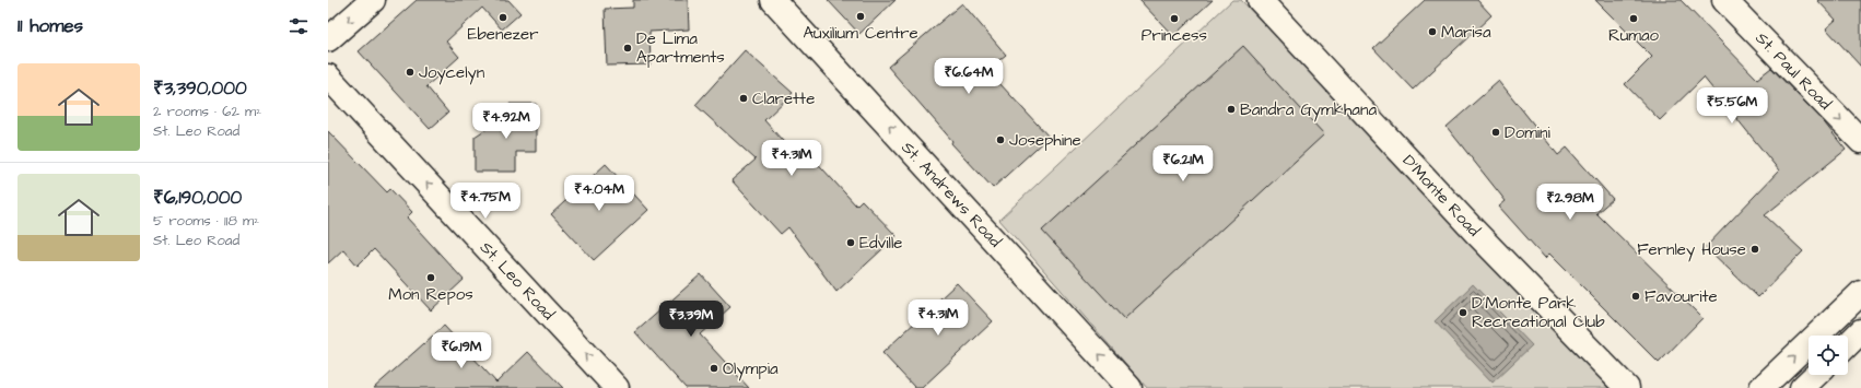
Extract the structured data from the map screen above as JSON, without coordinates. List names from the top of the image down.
{
  "streets": {
    "street": [
      "St. Paul Road",
      "St. Andrews Road",
      "D'Monte Road",
      "St. Leo Road"
    ]
  },
  "one_way": ["St. Paul Road", "St. Andrews Road", "St. Leo Road"],
  "places": [
    "Auxilium Centre",
    "Ebenezer",
    "Princess",
    "Rumao",
    "Marisa",
    "De Lima Apartments",
    "Joycelyn",
    "Clarette",
    "Bandra Gymkhana",
    "Domini",
    "Josephine",
    "Edville",
    "Fernley House",
    "Mon Repos",
    "Favourite",
    "D'Monte Park Recreational Club",
    "Olympia"
  ],
  "page": {
    "heading": "11 homes",
    "list": [
      {
        "name": "₹3,390,000",
        "note": "2 rooms · 62 m² · St. Leo Road"
      },
      {
        "name": "₹6,190,000",
        "note": "5 rooms · 118 m² · St. Leo Road"
      }
    ],
    "price": [
      "₹6.64M",
      "₹5.56M",
      "₹4.92M",
      "₹4.31M",
      "₹6.21M",
      "₹4.04M",
      "₹4.75M",
      "₹2.98M",
      "₹4.31M",
      "₹3.39M",
      "₹6.19M"
    ]
  }
}
